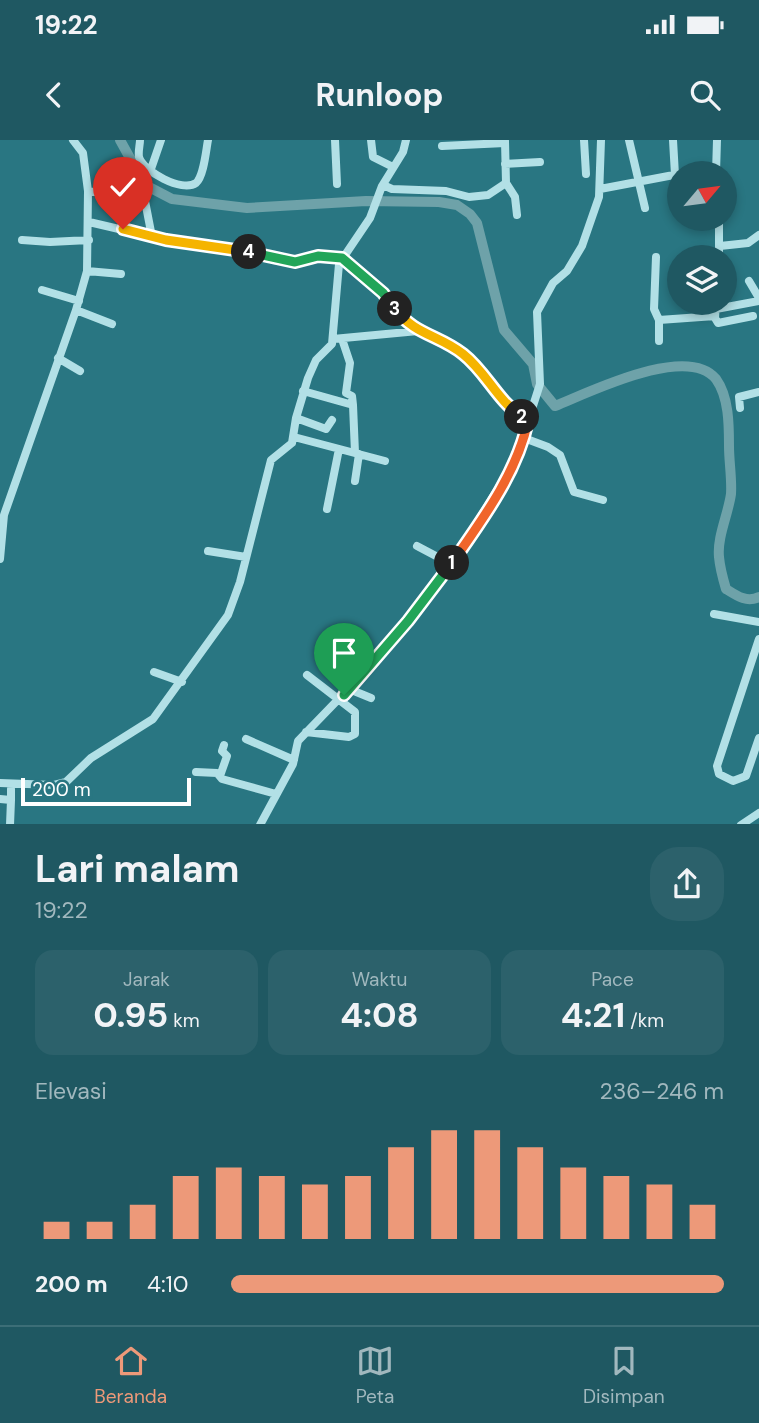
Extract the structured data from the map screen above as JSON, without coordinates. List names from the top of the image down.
{
  "scale_bar": "200 m",
  "north": "top right",
  "page": {
    "status": "19:22",
    "header": "Runloop",
    "pins": [
      "4",
      "3",
      "2",
      "1"
    ],
    "scale": "200 m",
    "heading": ["Lari malam", "19:22"],
    "stats": [
      ["Jarak", "0.95 km"],
      ["Waktu", "4:08"],
      ["Pace", "4:21 /km"]
    ],
    "chart": ["Elevasi", "236–246 m"],
    "list": [
      {
        "name": "200 m",
        "note": "4:10"
      }
    ],
    "tabs": ["Beranda", "Peta", "Disimpan"]
  }
}
